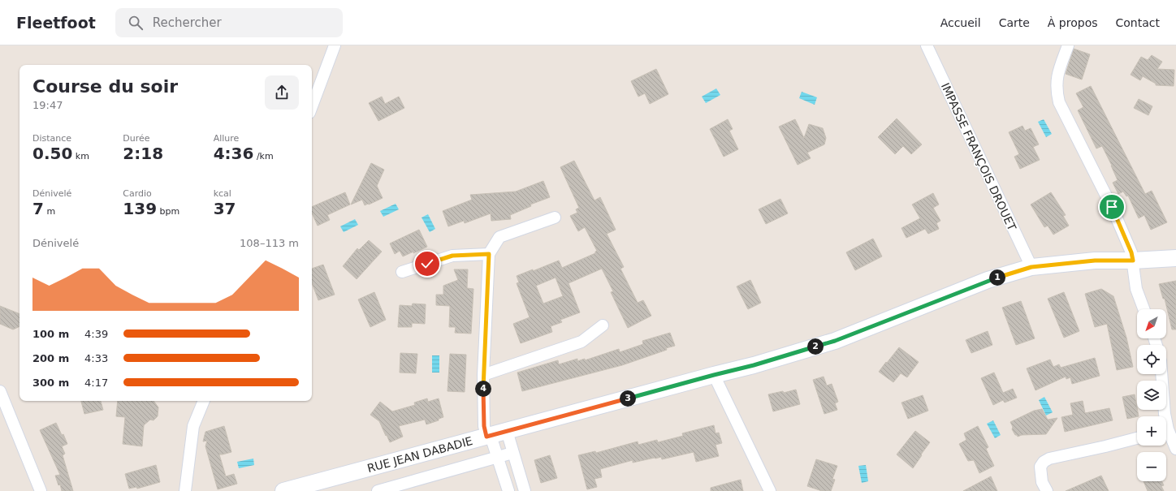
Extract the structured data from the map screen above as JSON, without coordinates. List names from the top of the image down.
{
  "streets": {
    "street": ["IMPASSE FRANÇOIS DROUET", "RUE JEAN DABADIE"]
  },
  "crossings": [
    ["IMPASSE FRANÇOIS DROUET", "RUE JEAN DABADIE"]
  ],
  "north": "bottom left",
  "page": {
    "header": "Fleetfoot",
    "search": "Rechercher",
    "nav": [
      "Accueil",
      "Carte",
      "À propos",
      "Contact"
    ],
    "heading": ["Course du soir", "19:47"],
    "stats": [
      ["Distance", "0.50 km"],
      ["Durée", "2:18"],
      ["Allure", "4:36 /km"],
      ["Dénivelé", "7 m"],
      ["Cardio", "139 bpm"],
      ["kcal", "37"]
    ],
    "chart": ["Dénivelé", "108–113 m"],
    "pins": [
      "1",
      "2",
      "4",
      "3"
    ],
    "map_buttons": ["+", "−"],
    "list": [
      {
        "name": "100 m",
        "note": "4:39"
      },
      {
        "name": "200 m",
        "note": "4:33"
      },
      {
        "name": "300 m",
        "note": "4:17"
      }
    ]
  }
}
